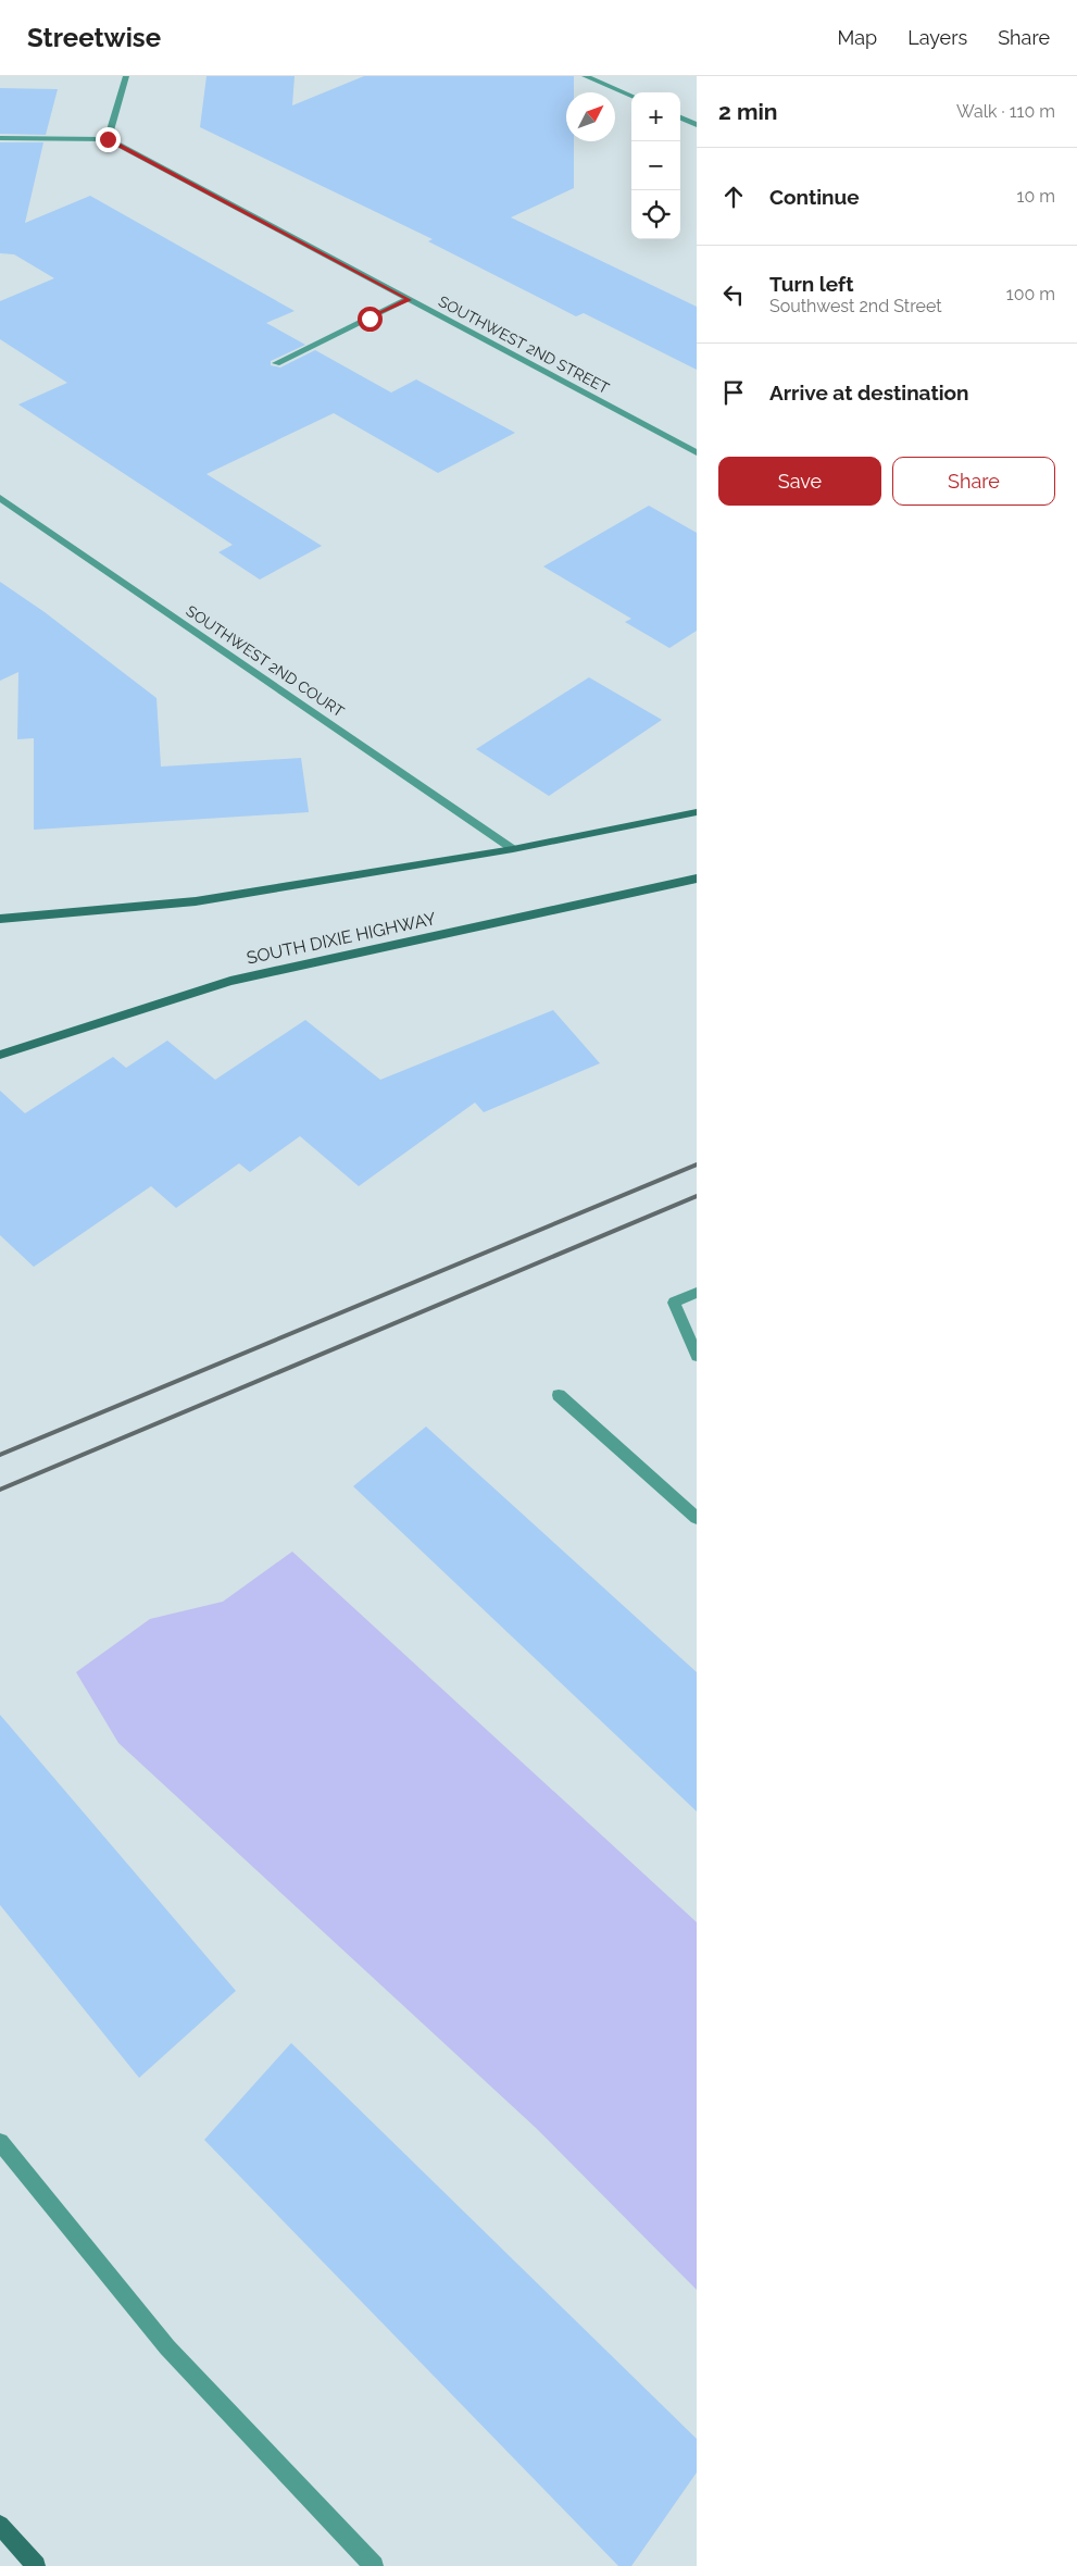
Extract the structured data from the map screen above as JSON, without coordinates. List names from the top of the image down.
{
  "streets": {
    "main road": ["SOUTH DIXIE HIGHWAY"],
    "street": ["SOUTHWEST 2ND STREET", "SOUTHWEST 2ND COURT"]
  },
  "north": "top right",
  "page": {
    "header": "Streetwise",
    "nav": ["Map", "Layers", "Share"],
    "heading": ["2 min", "Walk · 110 m"],
    "map_buttons": ["+", "−"],
    "list": [
      ["Continue", "10 m"],
      ["Turn left", "Southwest 2nd Street", "100 m"],
      "Arrive at destination"
    ],
    "buttons": ["Save", "Share"]
  }
}
